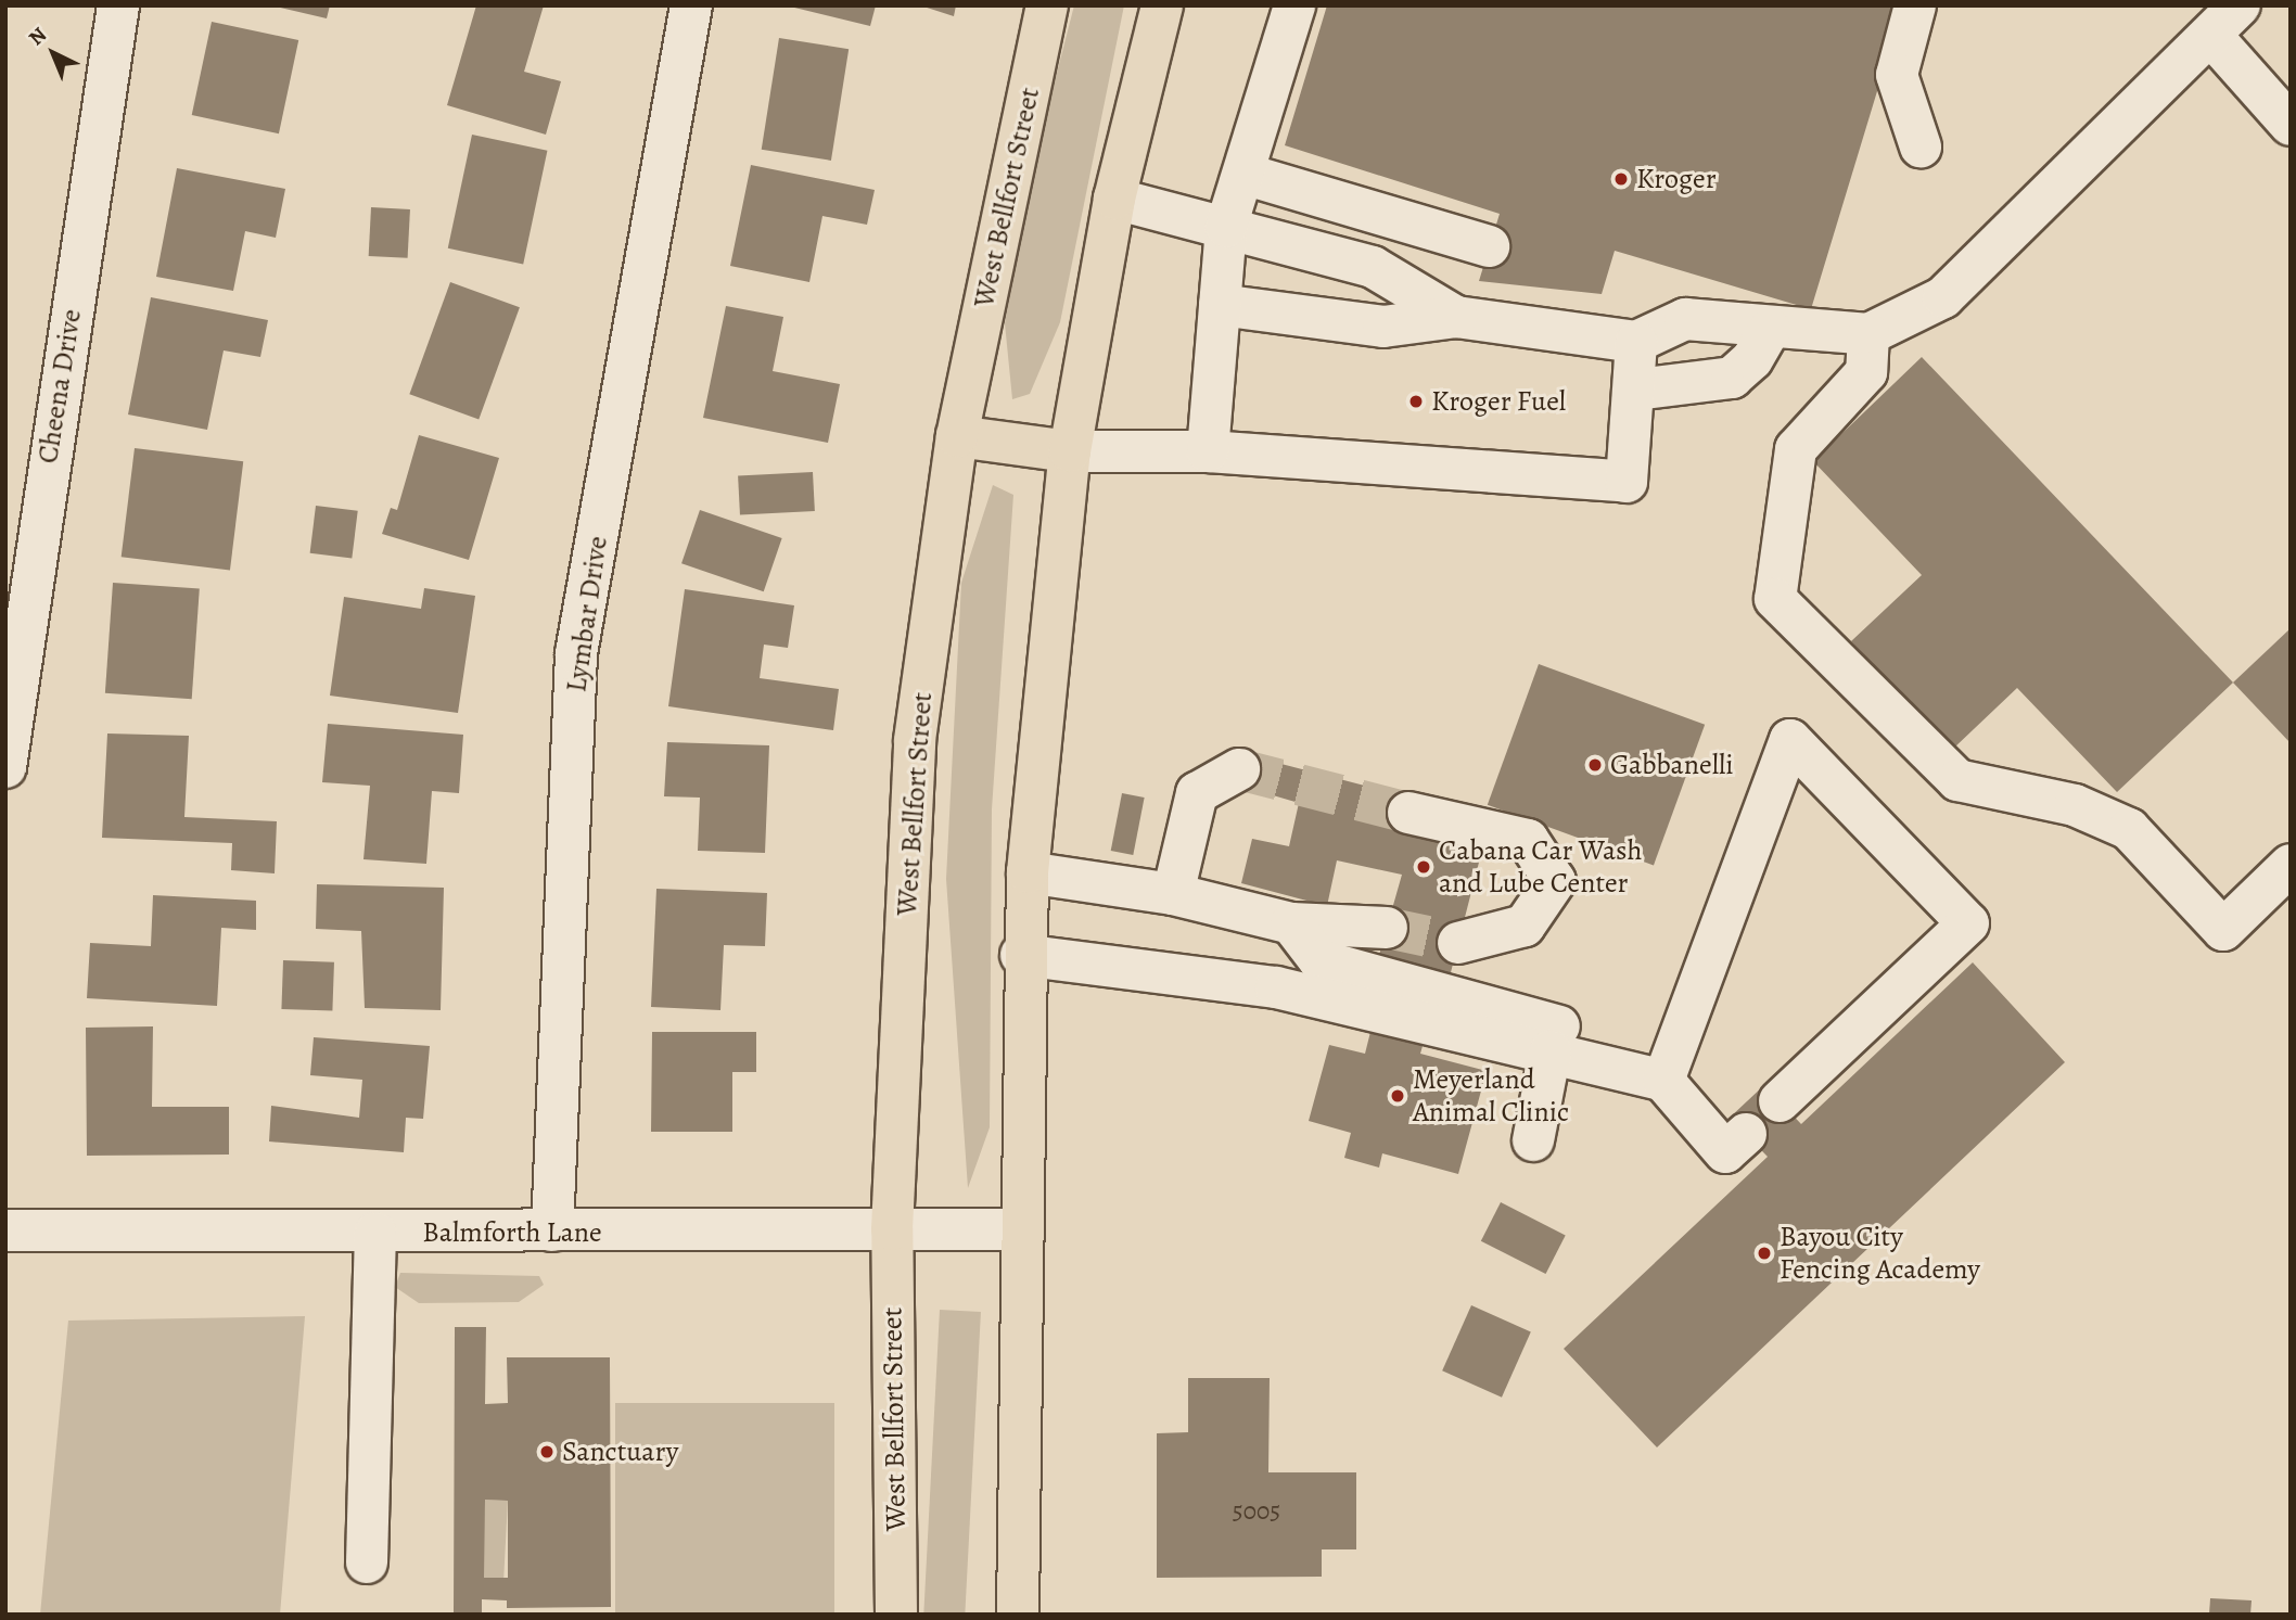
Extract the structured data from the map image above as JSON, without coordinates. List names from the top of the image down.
{
  "streets": {
    "main road": ["West Bellfort Street"],
    "street": ["Cheena Drive", "Lymbar Drive", "Balmforth Lane"]
  },
  "crossings": [
    ["West Bellfort Street", "Balmforth Lane"],
    ["Lymbar Drive", "Balmforth Lane"]
  ],
  "places": [
    "Kroger",
    "Kroger Fuel",
    "Gabbanelli",
    "Cabana Car Wash and Lube Center",
    "Meyerland Animal Clinic",
    "Bayou City Fencing Academy",
    "Sanctuary"
  ],
  "house_numbers": ["5005"],
  "north": "top left"
}
